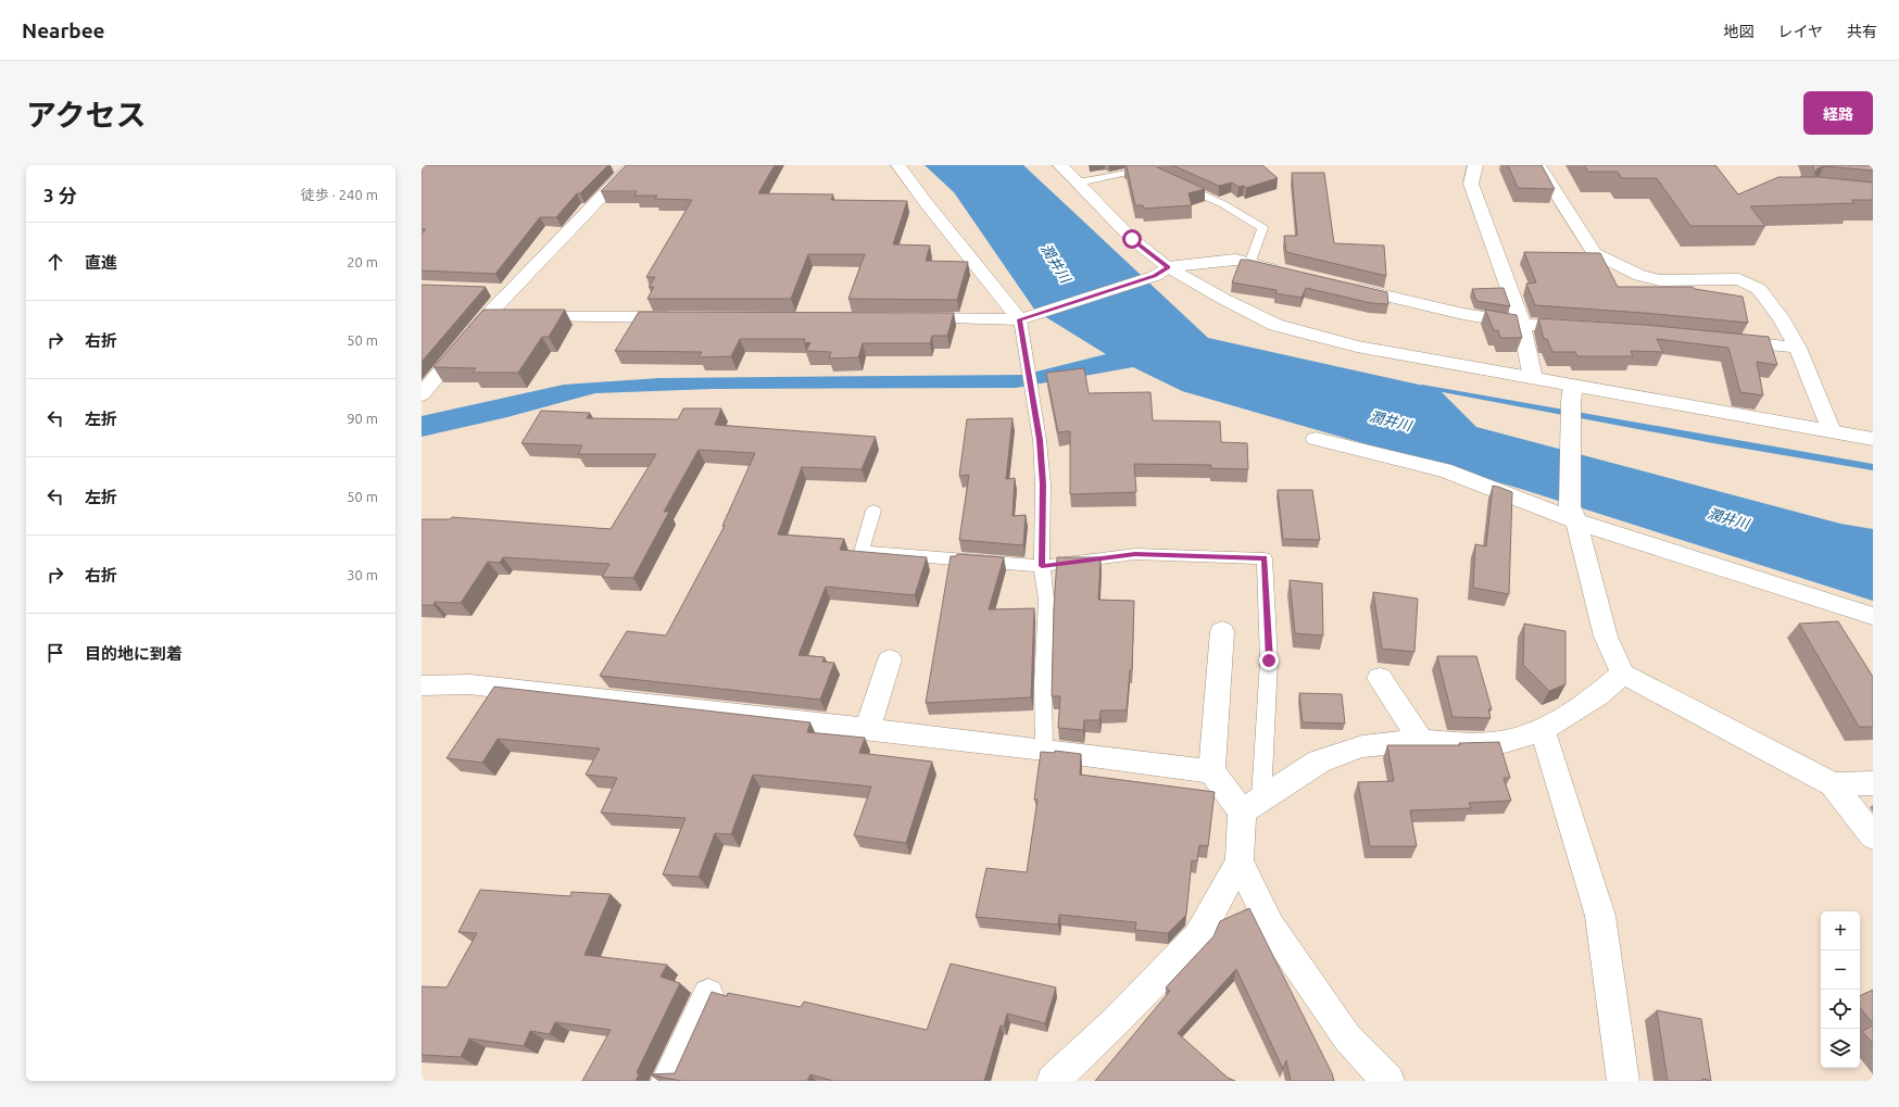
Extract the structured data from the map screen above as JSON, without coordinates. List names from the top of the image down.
{
  "water": ["潤井川"],
  "page": {
    "header": "Nearbee",
    "nav": ["地図", "レイヤ", "共有"],
    "title": "アクセス",
    "buttons": "経路",
    "heading": ["3 分", "徒歩 · 240 m"],
    "list": [
      ["直進", "20 m"],
      ["右折", "50 m"],
      ["左折", "90 m"],
      ["左折", "50 m"],
      ["右折", "30 m"],
      "目的地に到着"
    ],
    "map_buttons": ["+", "−"]
  }
}
